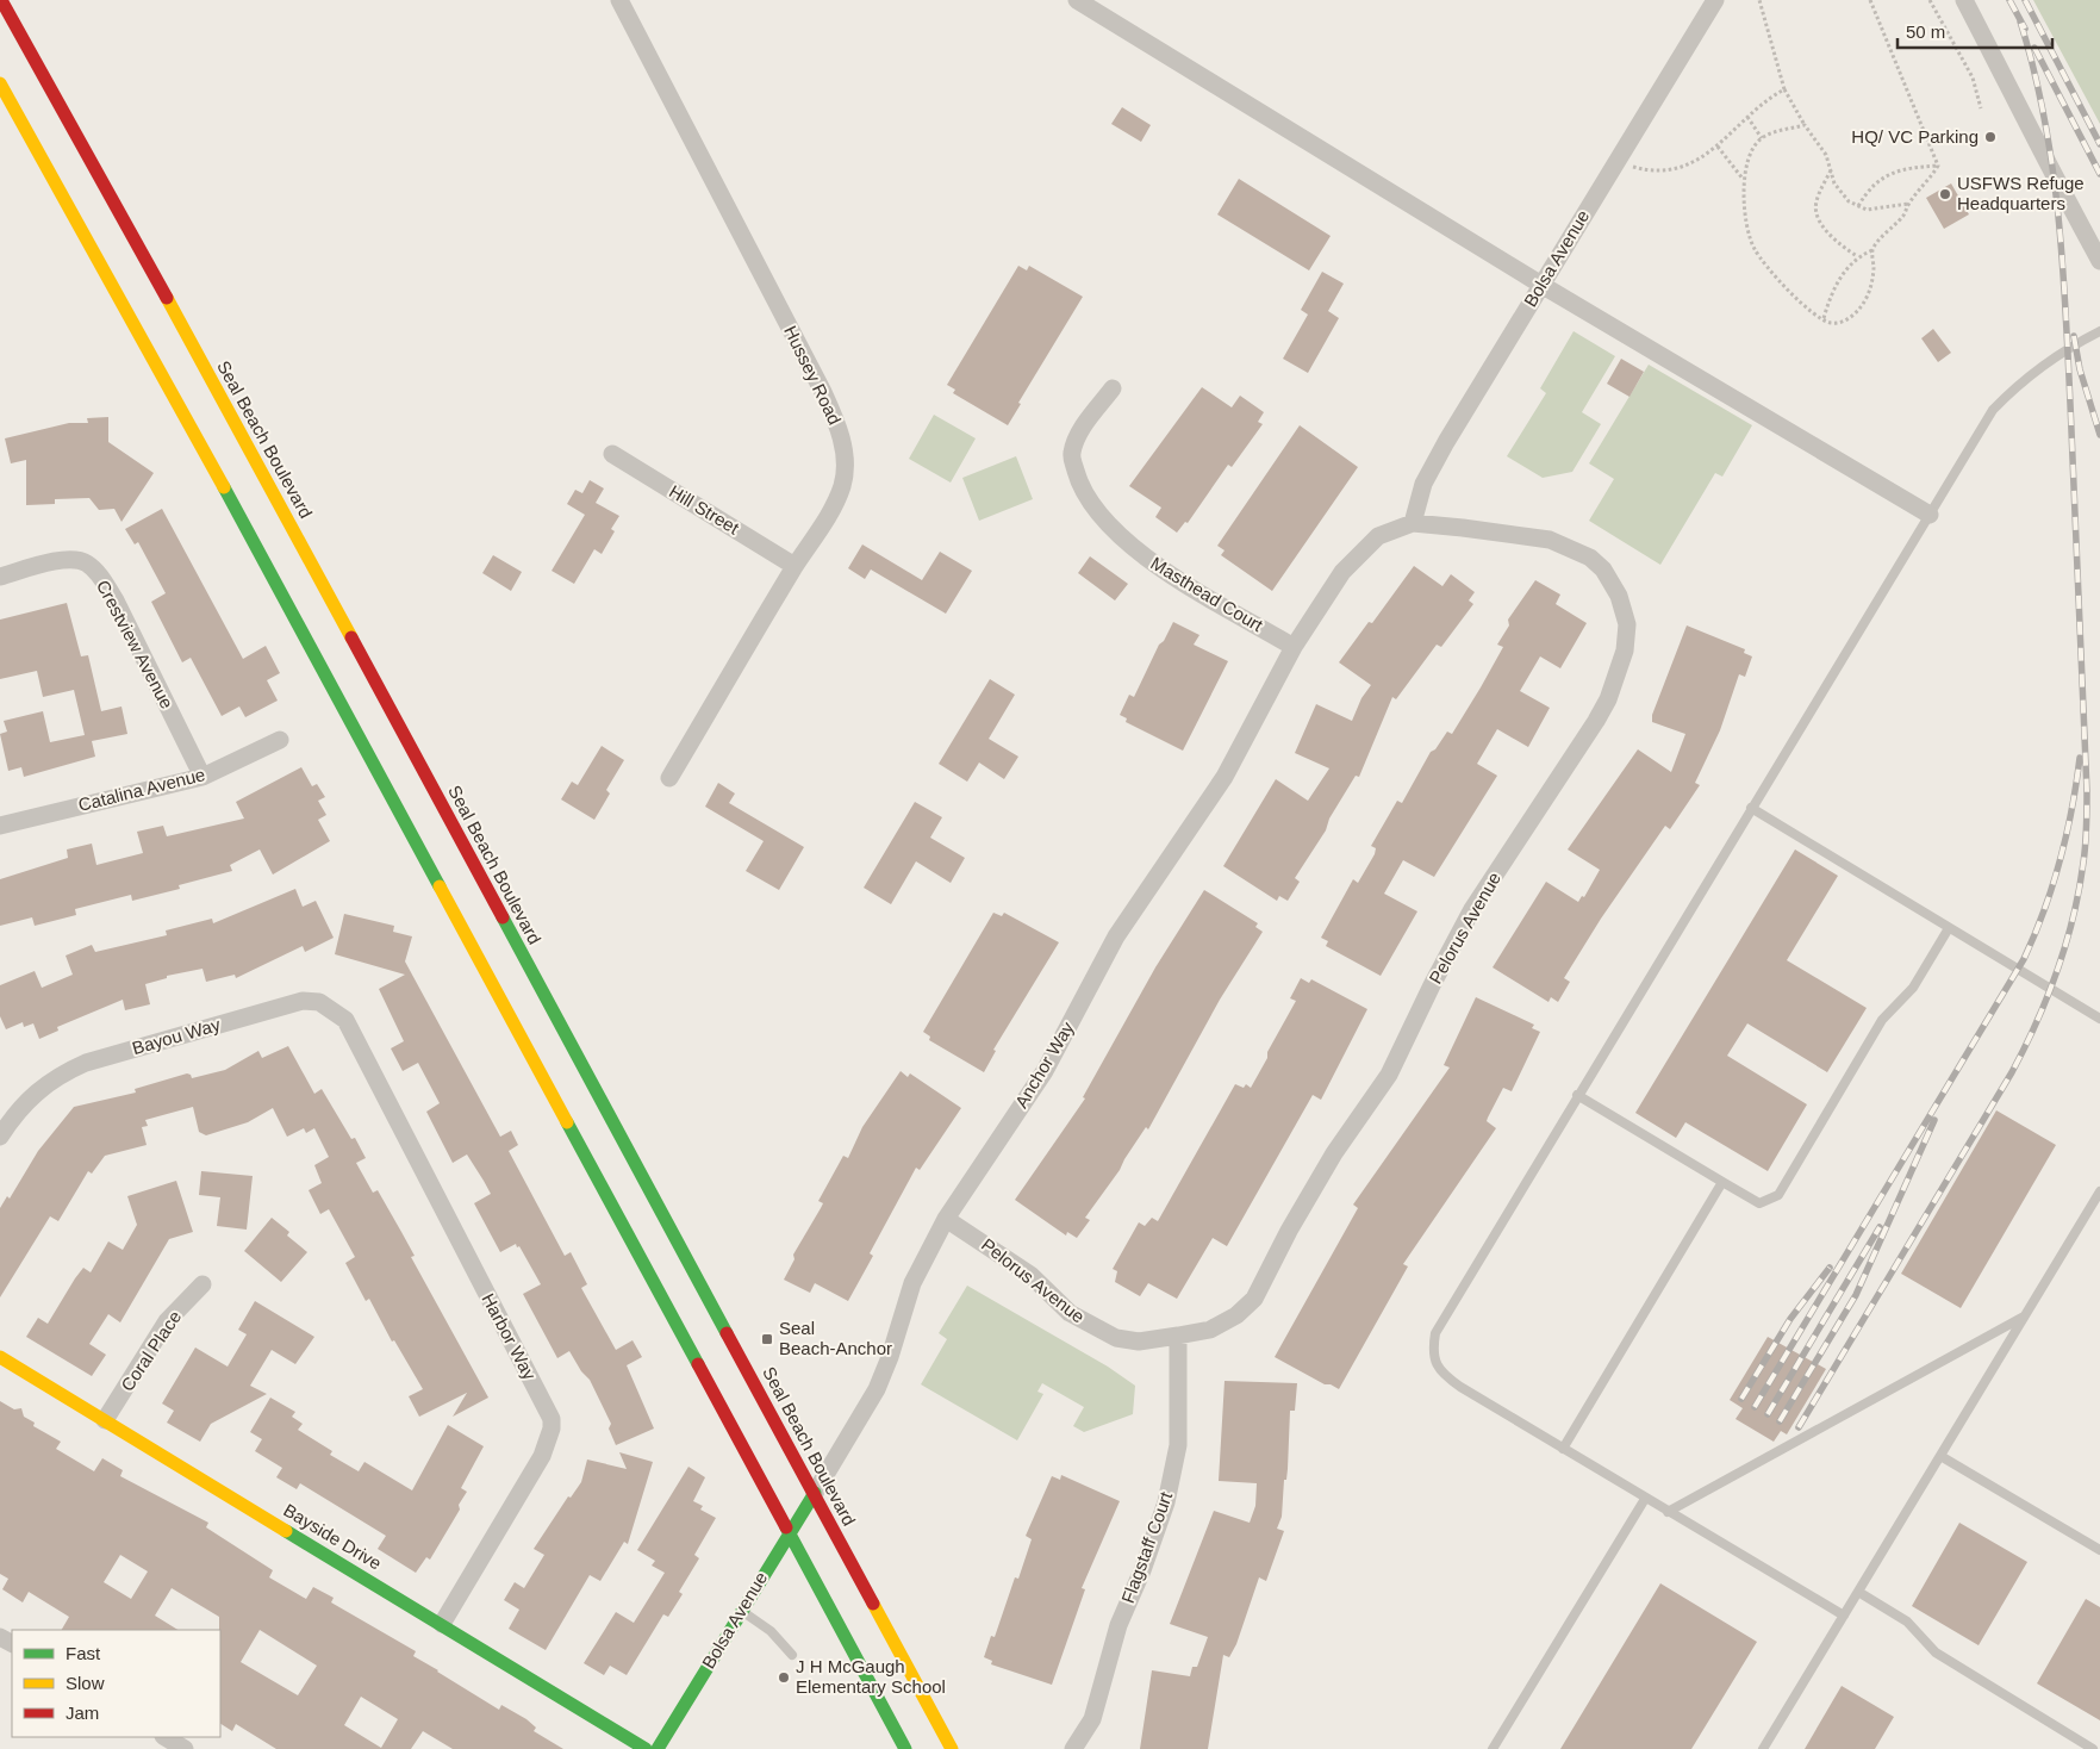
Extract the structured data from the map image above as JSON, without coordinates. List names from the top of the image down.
{
  "streets": {
    "main road": ["Bolsa Avenue", "Seal Beach Boulevard", "Bayside Drive"],
    "street": [
      "Hussey Road",
      "Hill Street",
      "Masthead Court",
      "Crestview Avenue",
      "Catalina Avenue",
      "Pelorus Avenue",
      "Bayou Way",
      "Anchor Way",
      "Harbor Way",
      "Coral Place",
      "Flagstaff Court"
    ]
  },
  "crossings": [
    ["Bolsa Avenue", "Seal Beach Boulevard"],
    ["Bolsa Avenue", "Pelorus Avenue"],
    ["Bolsa Avenue", "Anchor Way"],
    ["Hussey Road", "Hill Street"],
    ["Seal Beach Boulevard", "Anchor Way"],
    ["Masthead Court", "Pelorus Avenue"],
    ["Masthead Court", "Anchor Way"],
    ["Crestview Avenue", "Catalina Avenue"],
    ["Pelorus Avenue", "Anchor Way"],
    ["Pelorus Avenue", "Flagstaff Court"],
    ["Bayou Way", "Harbor Way"],
    ["Harbor Way", "Bayside Drive"],
    ["Coral Place", "Bayside Drive"]
  ],
  "places": {
    "other": ["HQ/ VC Parking", "USFWS Refuge Headquarters", "J H McGaugh Elementary School"],
    "transit": ["Seal Beach-Anchor"]
  },
  "legend": ["Fast", "Slow", "Jam"],
  "scale_bar": "50 m"
}
